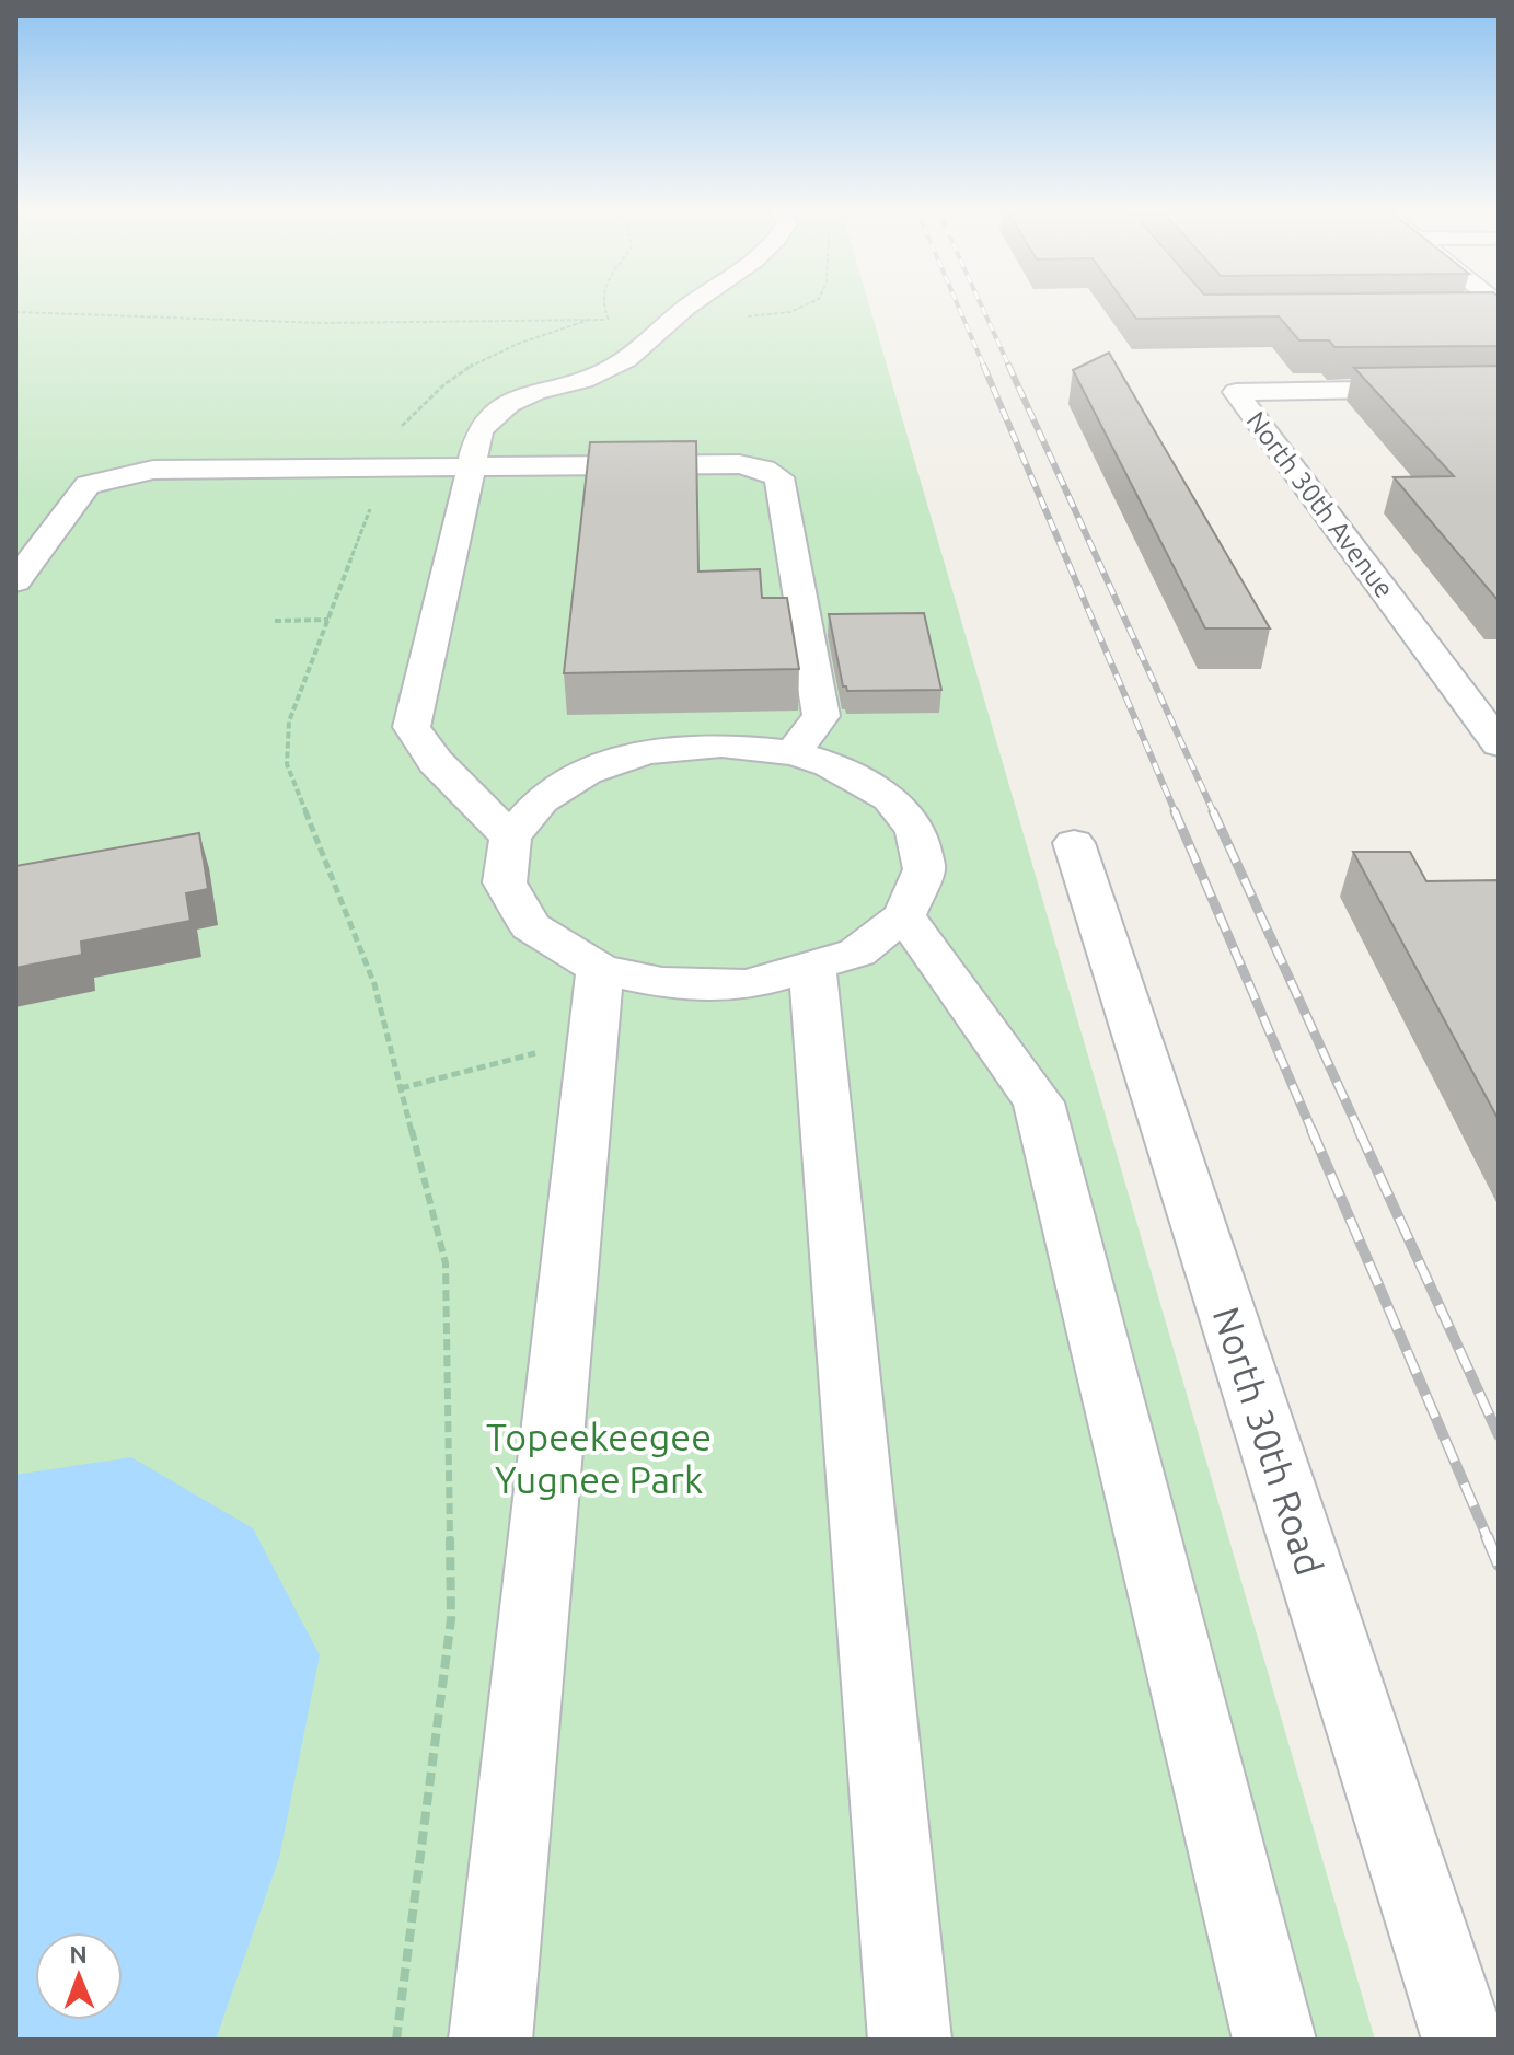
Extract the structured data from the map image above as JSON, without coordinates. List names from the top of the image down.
{
  "streets": {
    "street": ["North 30th Avenue", "North 30th Road"]
  },
  "parks": ["Topeekeegee Yugnee Park"],
  "north": "top"
}
